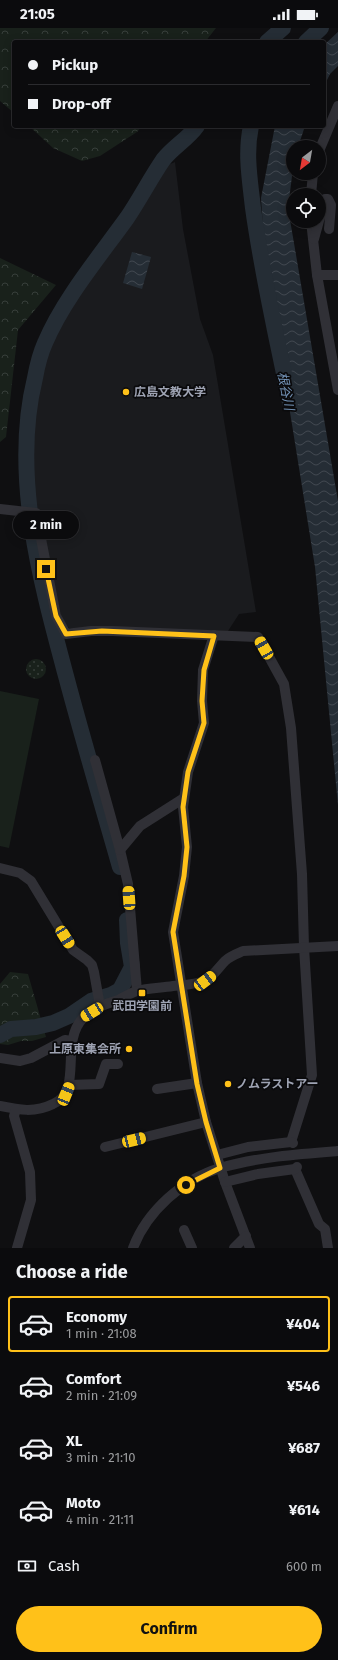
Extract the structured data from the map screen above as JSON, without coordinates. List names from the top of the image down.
{
  "water": ["根谷川"],
  "places": {
    "other": ["広島文教大学", "上原東集会所", "ノムラストアー"],
    "transit": ["武田学園前"]
  },
  "north": "bottom left",
  "page": {
    "status": "21:05",
    "banner": ["Pickup", "Drop-off"],
    "bubble": "2 min",
    "heading": "Choose a ride",
    "list": [
      {
        "name": "Economy",
        "note": "1 min · 21:08",
        "value": "¥404"
      },
      {
        "name": "Comfort",
        "note": "2 min · 21:09",
        "value": "¥546"
      },
      {
        "name": "XL",
        "note": "3 min · 21:10",
        "value": "¥687"
      },
      {
        "name": "Moto",
        "note": "4 min · 21:11",
        "value": "¥614"
      }
    ],
    "pay": ["Cash", "600 m"],
    "buttons": "Confirm"
  }
}
